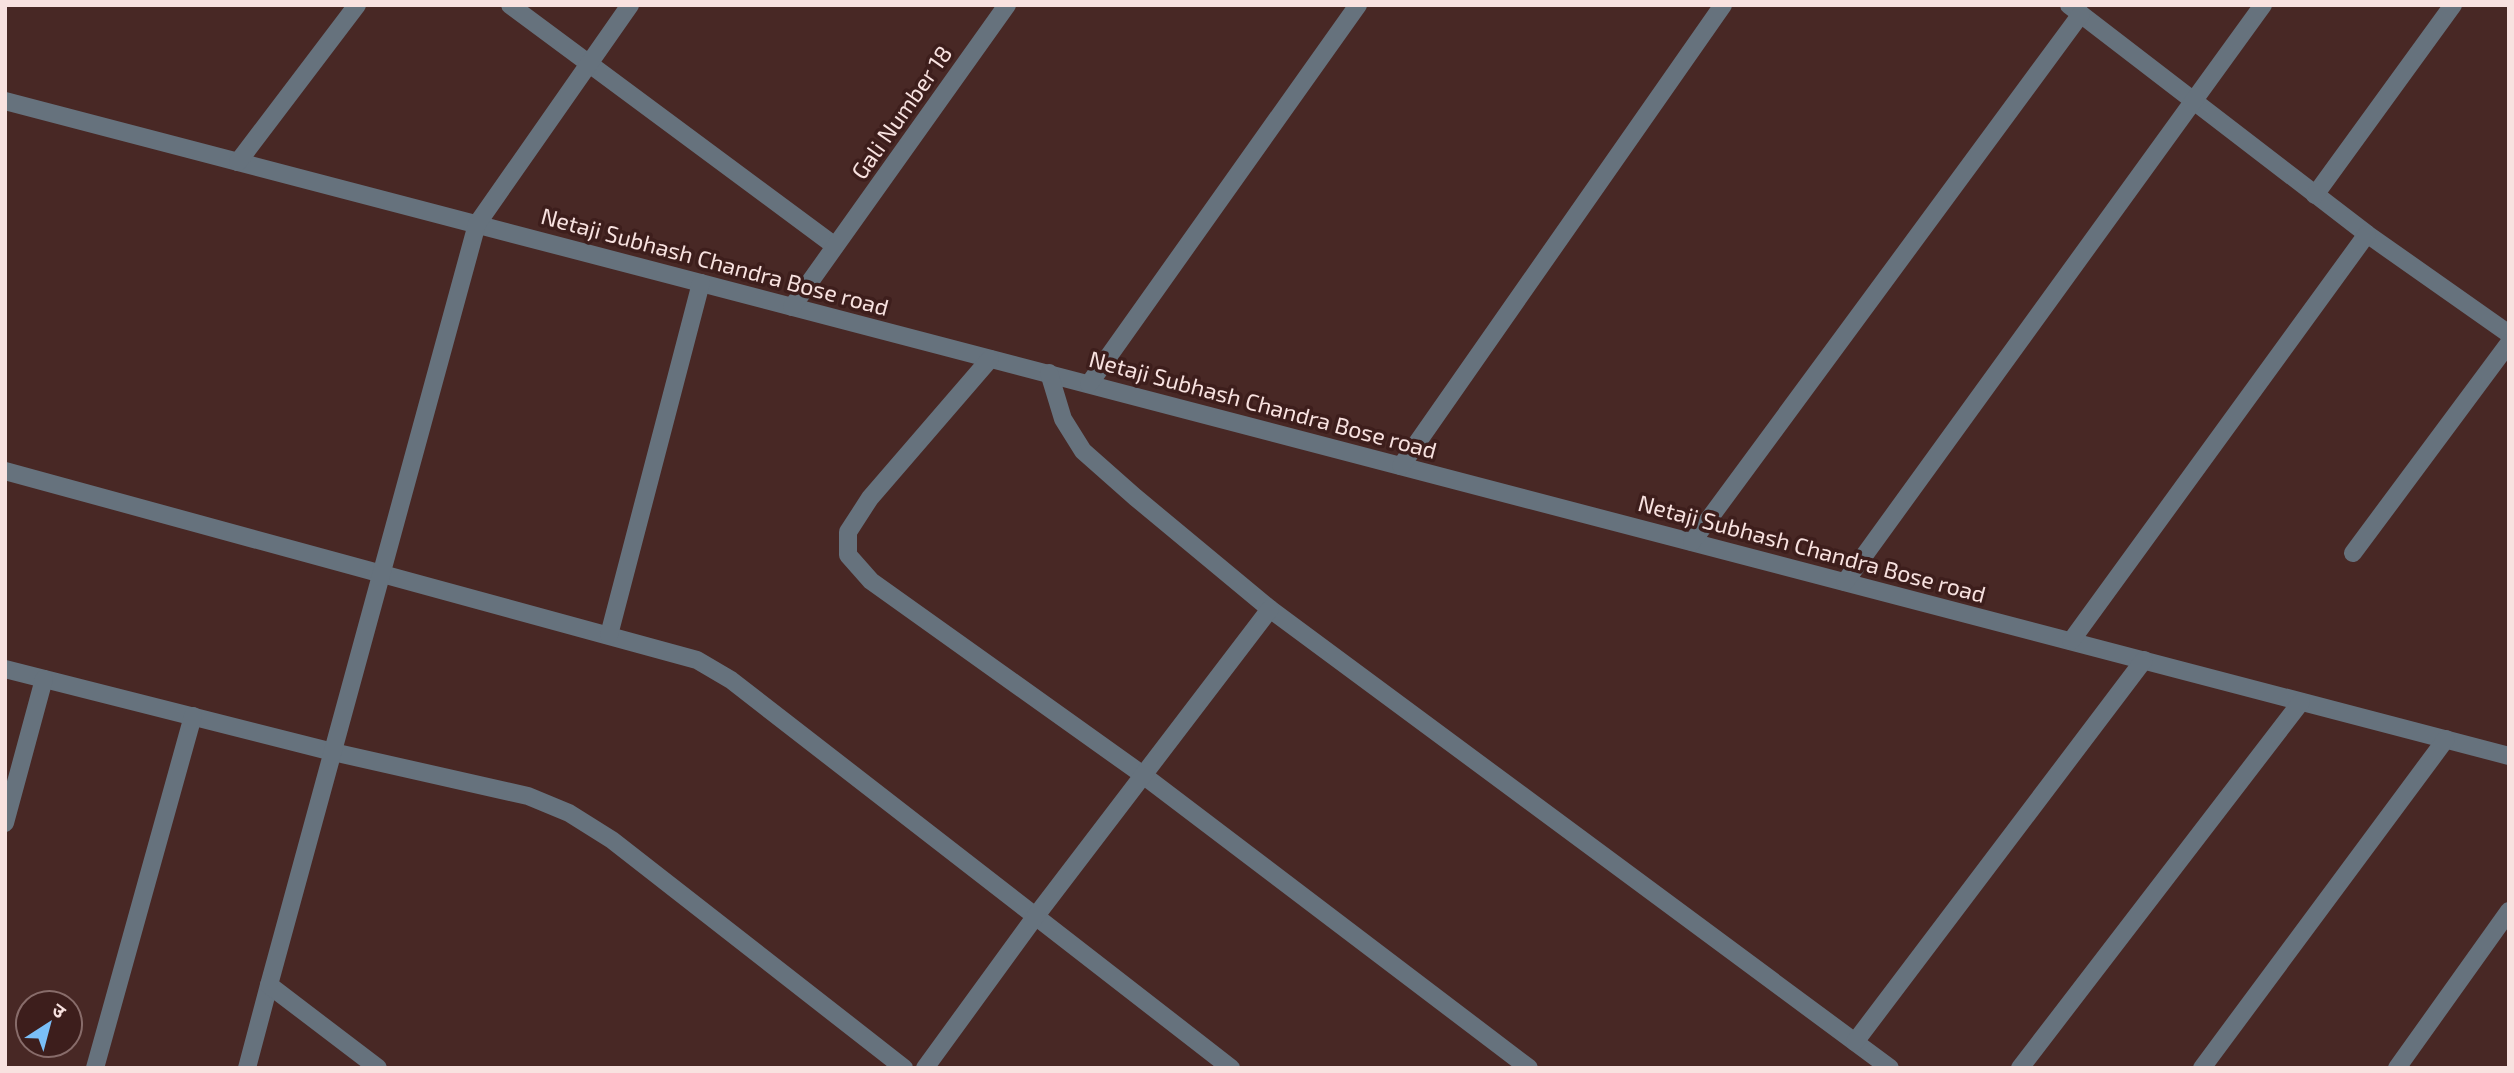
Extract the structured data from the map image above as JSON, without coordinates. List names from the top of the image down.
{
  "streets": {
    "street": ["Gali Number 18", "Netaji Subhash Chandra Bose road"]
  },
  "crossings": [
    ["Gali Number 18", "Netaji Subhash Chandra Bose road"]
  ],
  "north": "top right"
}
